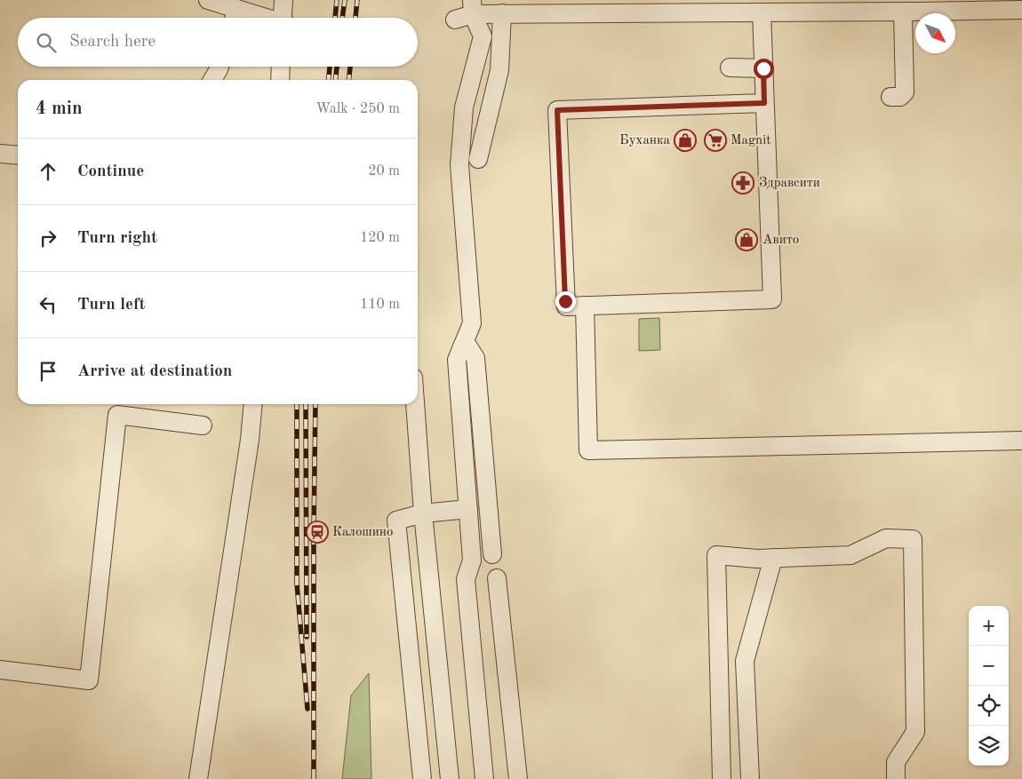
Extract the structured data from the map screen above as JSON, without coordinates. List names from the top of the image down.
{
  "places": {
    "shop": ["Буханка", "Авито"],
    "supermarket": ["Magnit"],
    "pharmacy": ["Здравсити"],
    "station": ["Калошино"]
  },
  "north": "bottom right",
  "page": {
    "search": "Search here",
    "heading": ["4 min", "Walk · 250 m"],
    "list": [
      ["Continue", "20 m"],
      ["Turn right", "120 m"],
      ["Turn left", "110 m"],
      "Arrive at destination"
    ],
    "map_buttons": ["+", "−"]
  }
}
